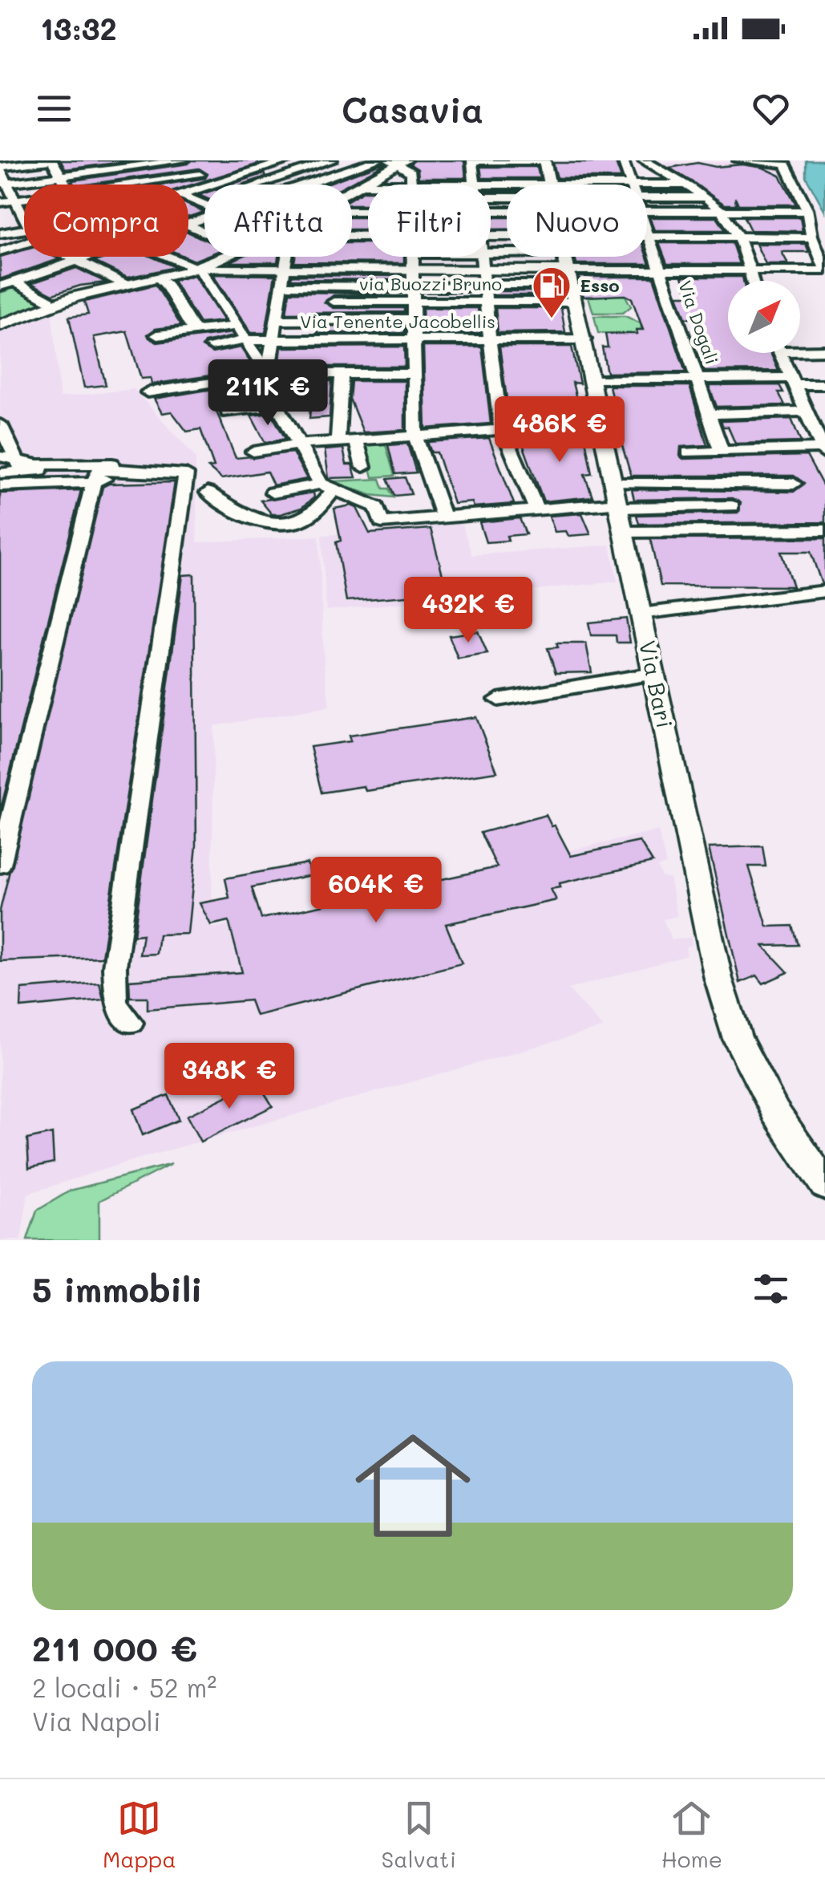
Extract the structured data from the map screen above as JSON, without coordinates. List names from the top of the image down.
{
  "streets": {
    "main road": ["Via Bari"],
    "street": ["via Buozzi Bruno", "Via Tenente Jacobellis", "Via Dogali"]
  },
  "crossings": [
    ["Via Tenente Jacobellis", "Via Bari"]
  ],
  "places": {
    "fuel station": ["Esso"]
  },
  "north": "top right",
  "page": {
    "status": "13:32",
    "header": "Casavia",
    "chip": [
      "Compra",
      "Affitta",
      "Filtri",
      "Nuovo"
    ],
    "price": [
      "211K €",
      "486K €",
      "432K €",
      "604K €",
      "348K €"
    ],
    "heading": "5 immobili",
    "list": [
      {
        "name": "211 000 €",
        "note": "2 locali · 52 m² · Via Napoli"
      }
    ],
    "tabs": ["Mappa", "Salvati", "Home"]
  }
}
